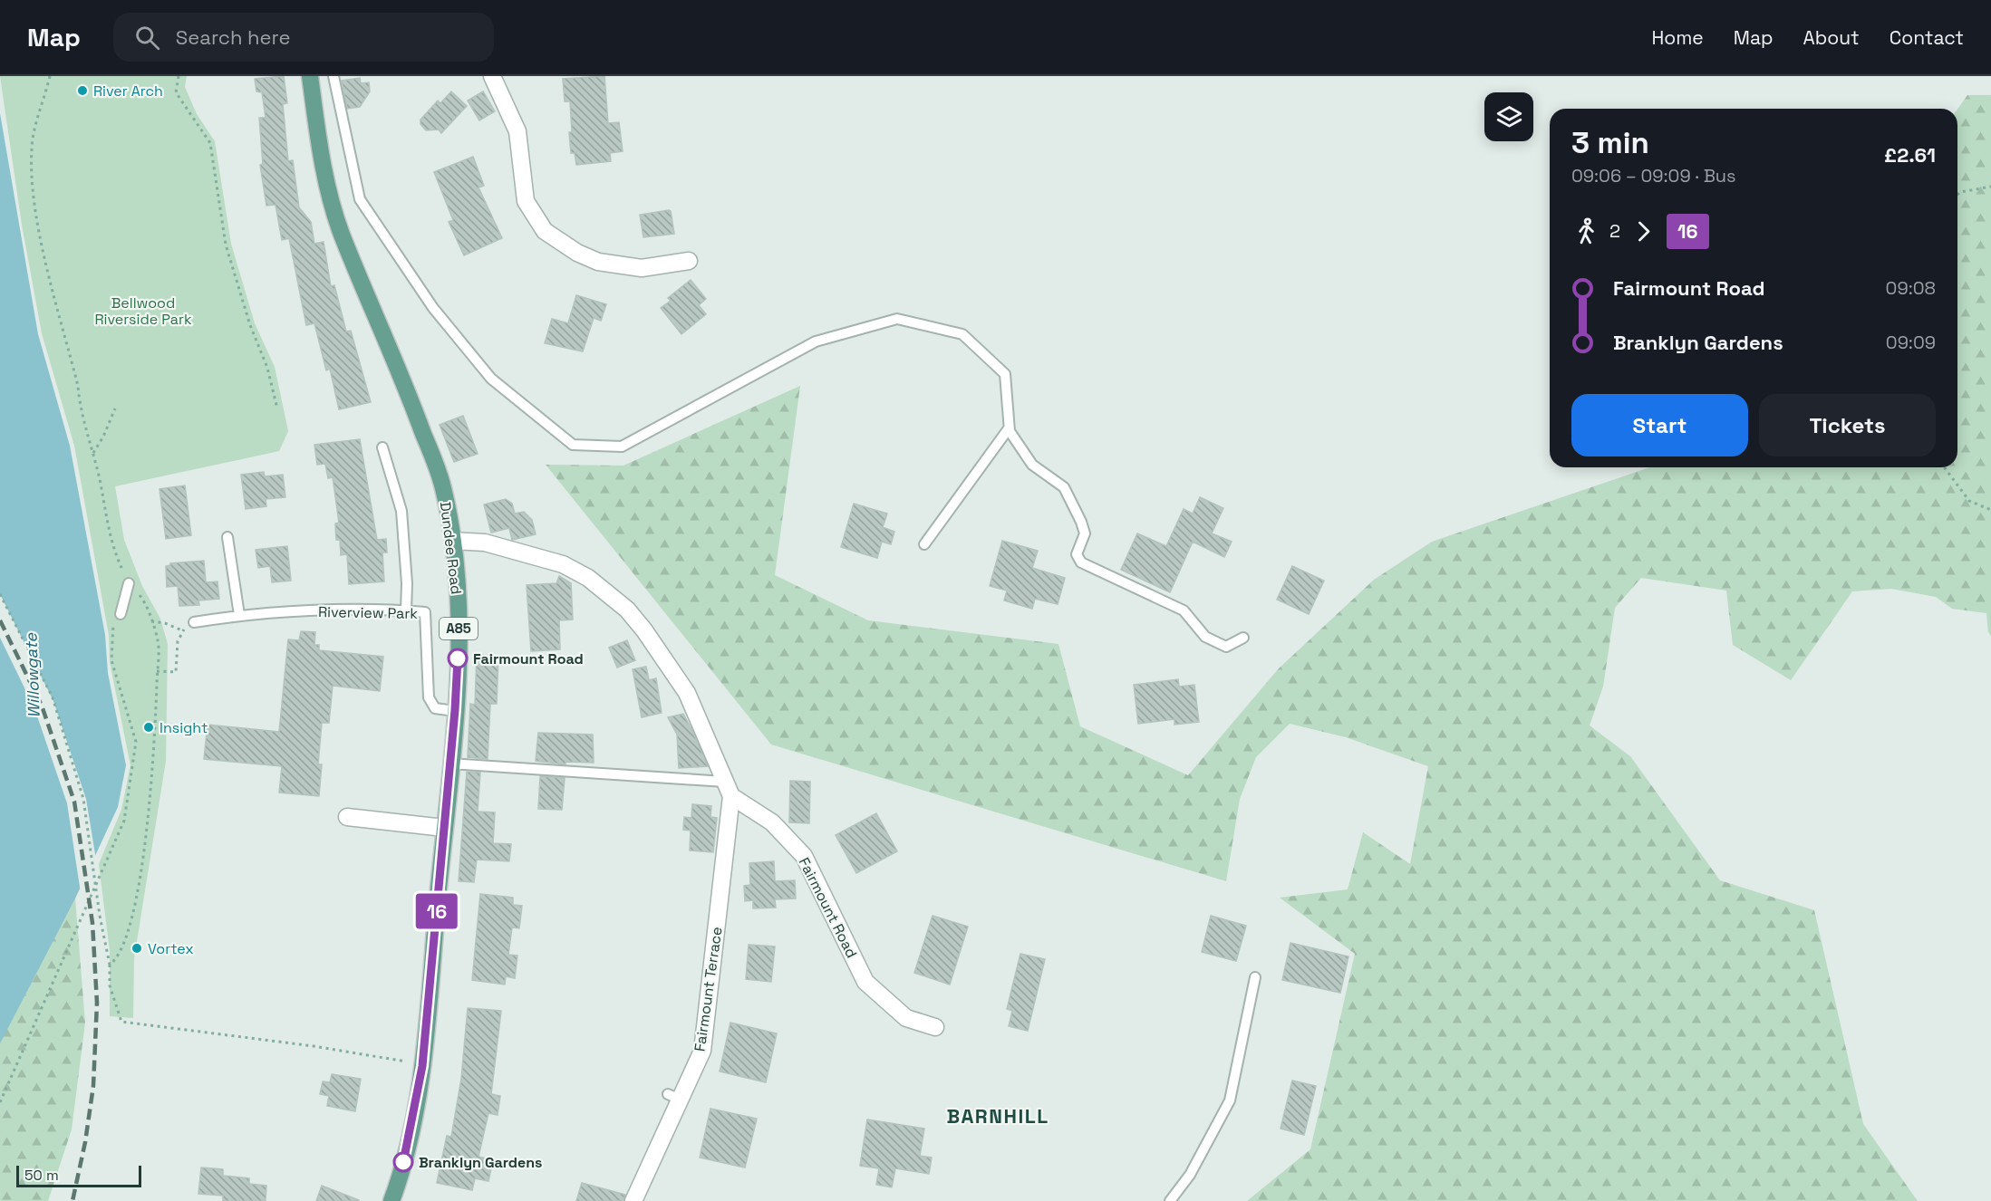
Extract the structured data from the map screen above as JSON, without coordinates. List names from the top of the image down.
{
  "streets": {
    "main road": ["Dundee Road", "A85"],
    "street": ["Fairmount Road", "Fairmount Terrace"],
    "lane": ["Riverview Park"]
  },
  "crossings": [
    ["Dundee Road", "Riverview Park"],
    ["Fairmount Road", "Fairmount Terrace"]
  ],
  "districts": ["BARNHILL"],
  "water": ["Willowgate"],
  "parks": ["Bellwood Riverside Park"],
  "places": [
    "River Arch",
    "Fairmount Road",
    "Insight",
    "Vortex",
    "Branklyn Gardens"
  ],
  "lines": ["bus line 16"],
  "scale_bar": "50 m",
  "page": {
    "header": "Map",
    "search": "Search here",
    "nav": [
      "Home",
      "Map",
      "About",
      "Contact"
    ],
    "on_map": "16",
    "heading": ["3 min", "09:06 – 09:09 · Bus", "£2.61"],
    "legs": ["2", "16"],
    "list": [
      {
        "name": "Fairmount Road",
        "value": "09:08"
      },
      {
        "name": "Branklyn Gardens",
        "value": "09:09"
      }
    ],
    "buttons": ["Start", "Tickets"],
    "scale": "50 m"
  }
}
